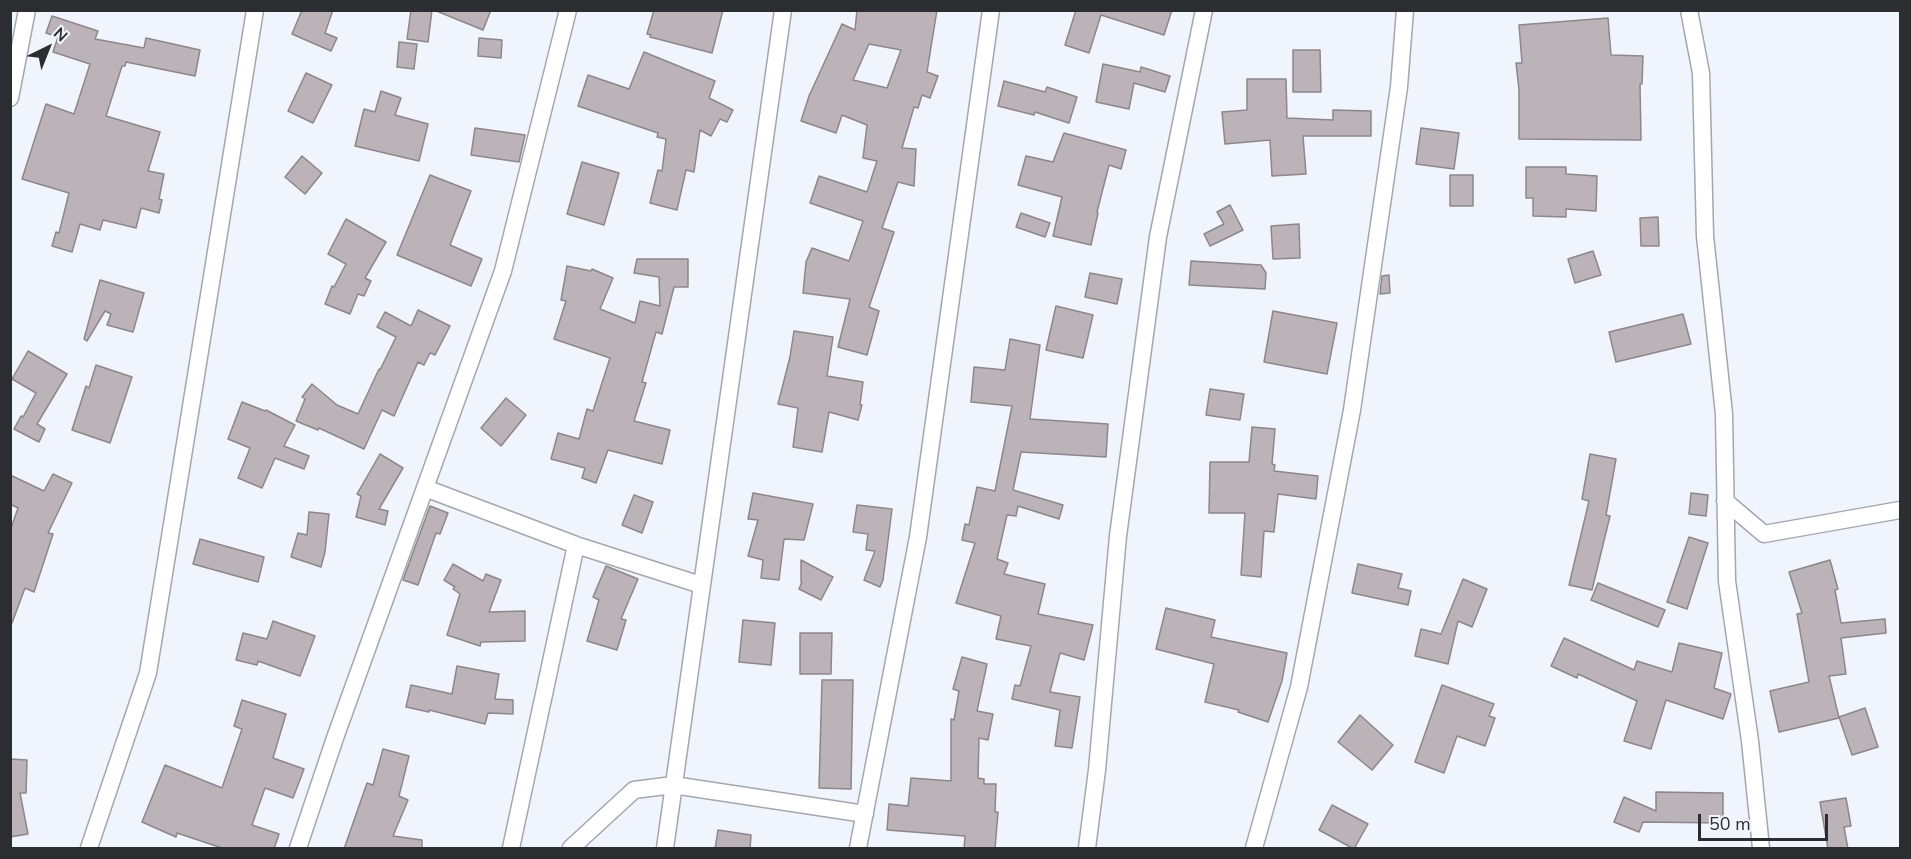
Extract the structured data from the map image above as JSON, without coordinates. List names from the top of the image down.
{
  "scale_bar": "50 m",
  "north": "top right"
}
